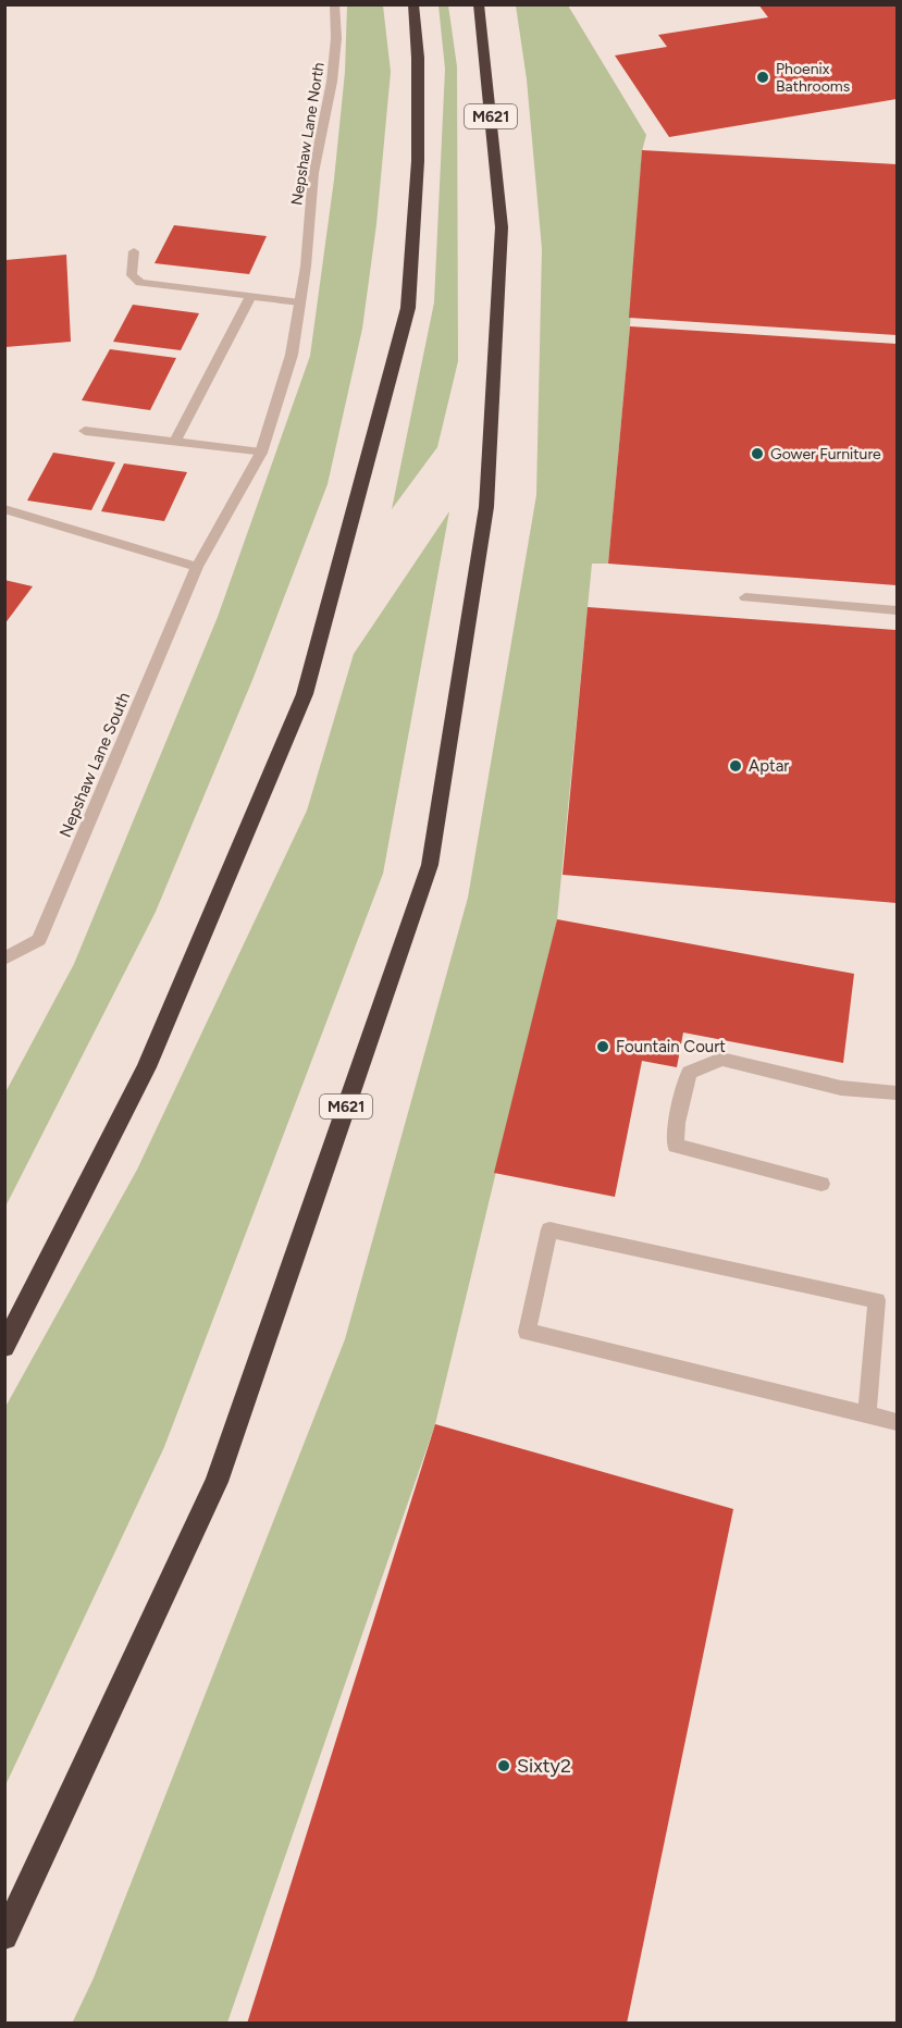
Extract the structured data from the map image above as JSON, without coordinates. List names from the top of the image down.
{
  "streets": {
    "highway": ["M621"],
    "street": ["Nepshaw Lane North", "Nepshaw Lane South"]
  },
  "crossings": [
    ["Nepshaw Lane North", "Nepshaw Lane South"]
  ],
  "places": [
    "Phoenix Bathrooms",
    "Gower Furniture",
    "Aptar",
    "Fountain Court",
    "Sixty2"
  ]
}
